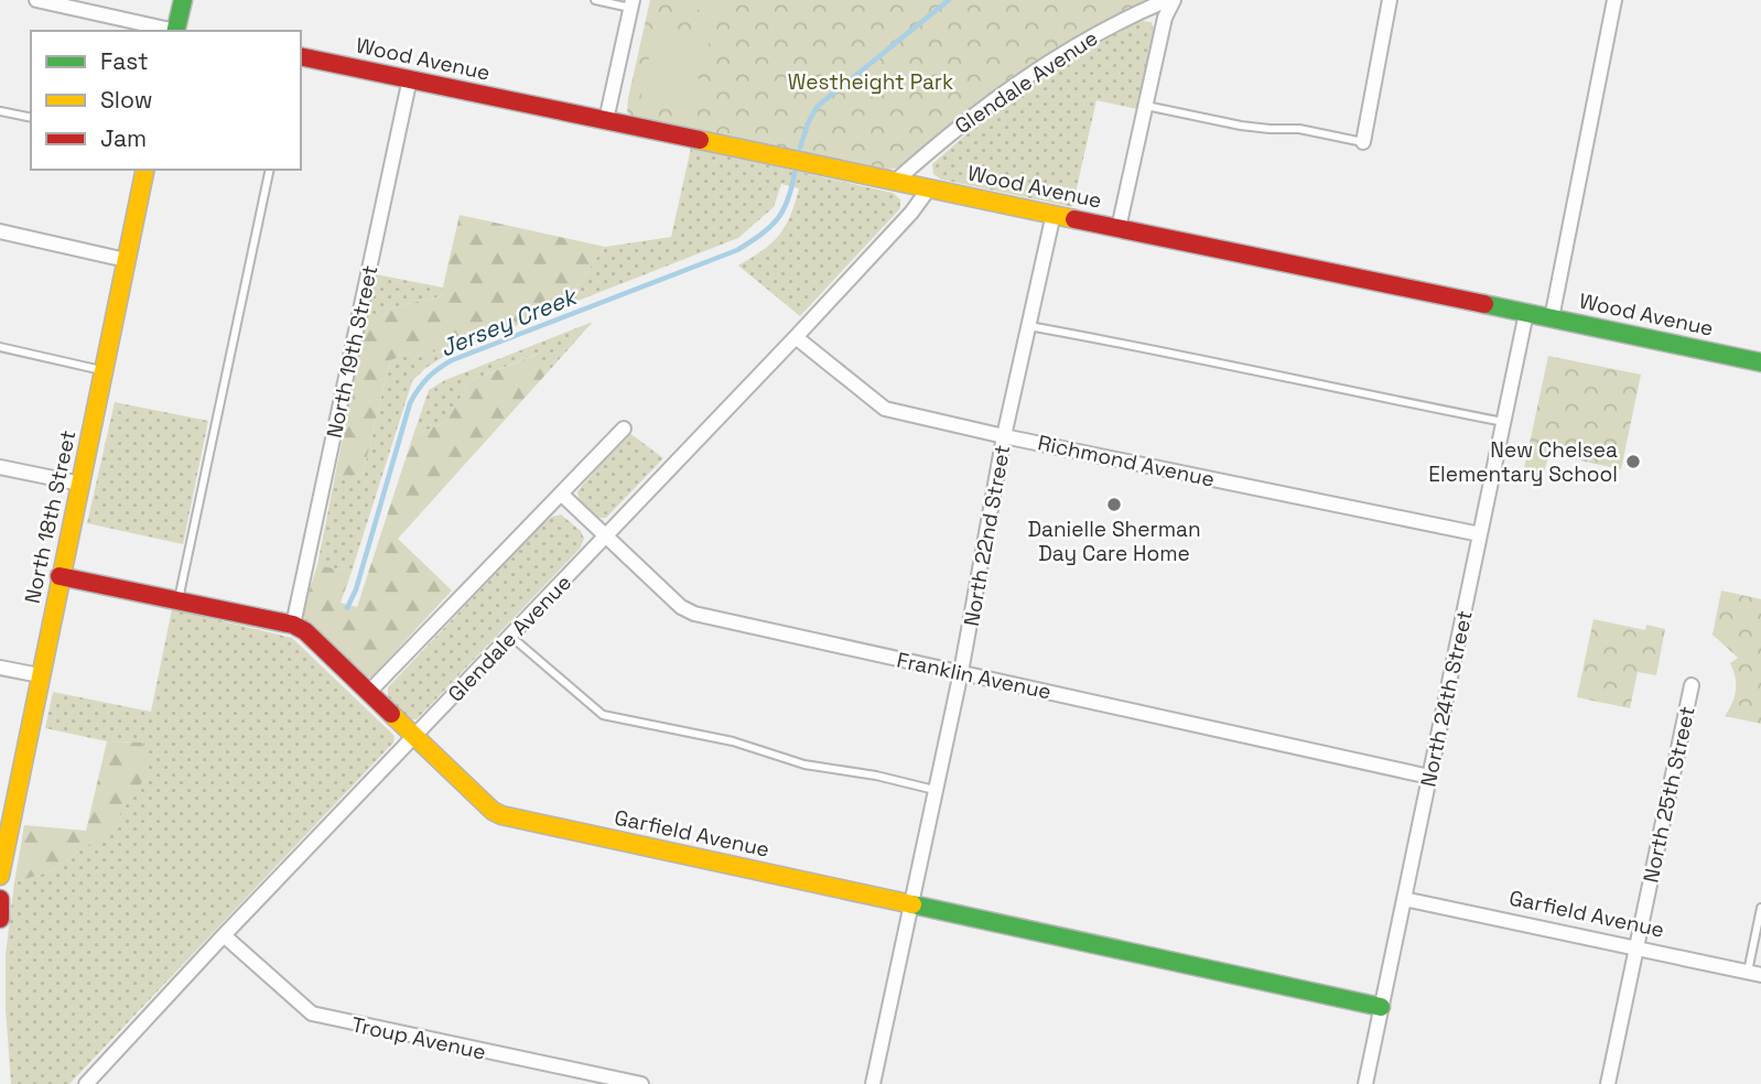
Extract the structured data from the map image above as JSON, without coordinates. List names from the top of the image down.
{
  "streets": {
    "street": [
      "Wood Avenue",
      "Glendale Avenue",
      "North 19th Street",
      "Richmond Avenue",
      "North 18th Street",
      "North 22nd Street",
      "Franklin Avenue",
      "North 24th Street",
      "North 25th Street",
      "Garfield Avenue",
      "Troup Avenue"
    ]
  },
  "crossings": [
    ["Wood Avenue", "Glendale Avenue"],
    ["Wood Avenue", "North 19th Street"],
    ["Wood Avenue", "North 22nd Street"],
    ["Wood Avenue", "North 24th Street"],
    ["Glendale Avenue", "Richmond Avenue"],
    ["Glendale Avenue", "Franklin Avenue"],
    ["Glendale Avenue", "Garfield Avenue"],
    ["Glendale Avenue", "Troup Avenue"],
    ["North 19th Street", "Garfield Avenue"],
    ["Richmond Avenue", "North 22nd Street"],
    ["Richmond Avenue", "North 24th Street"],
    ["North 18th Street", "Garfield Avenue"],
    ["North 22nd Street", "Franklin Avenue"],
    ["North 22nd Street", "Garfield Avenue"],
    ["Franklin Avenue", "North 24th Street"],
    ["North 24th Street", "Garfield Avenue"],
    ["North 25th Street", "Garfield Avenue"]
  ],
  "water": ["Jersey Creek"],
  "parks": ["Westheight Park"],
  "places": ["New Chelsea Elementary School", "Danielle Sherman Day Care Home"],
  "legend": ["Fast", "Slow", "Jam"]
}
